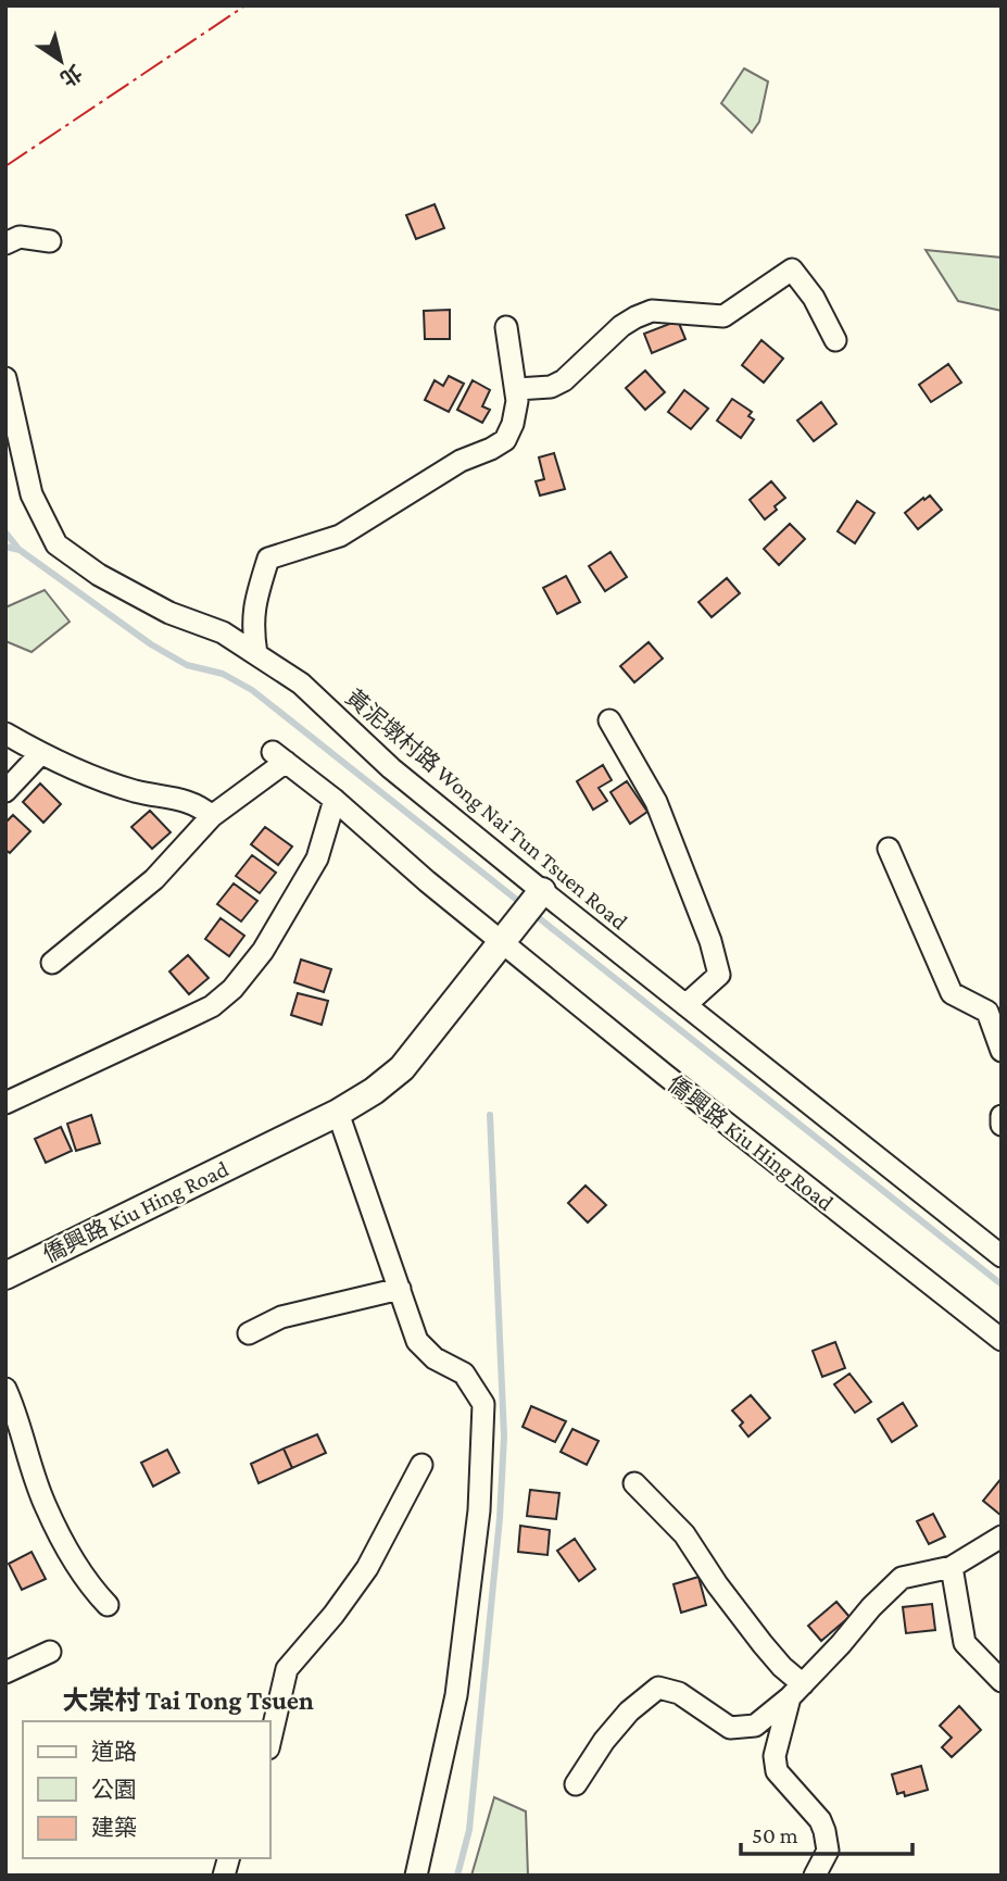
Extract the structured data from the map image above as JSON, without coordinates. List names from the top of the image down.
{
  "streets": {
    "street": ["黃泥墩村路 Wong Nai Tun Tsuen Road", "僑興路 Kiu Hing Road"]
  },
  "crossings": [
    ["黃泥墩村路 Wong Nai Tun Tsuen Road", "僑興路 Kiu Hing Road"]
  ],
  "districts": ["大棠村 Tai Tong Tsuen"],
  "legend": ["道路", "公園", "建築"],
  "scale_bar": "50 m",
  "north": "bottom right"
}
